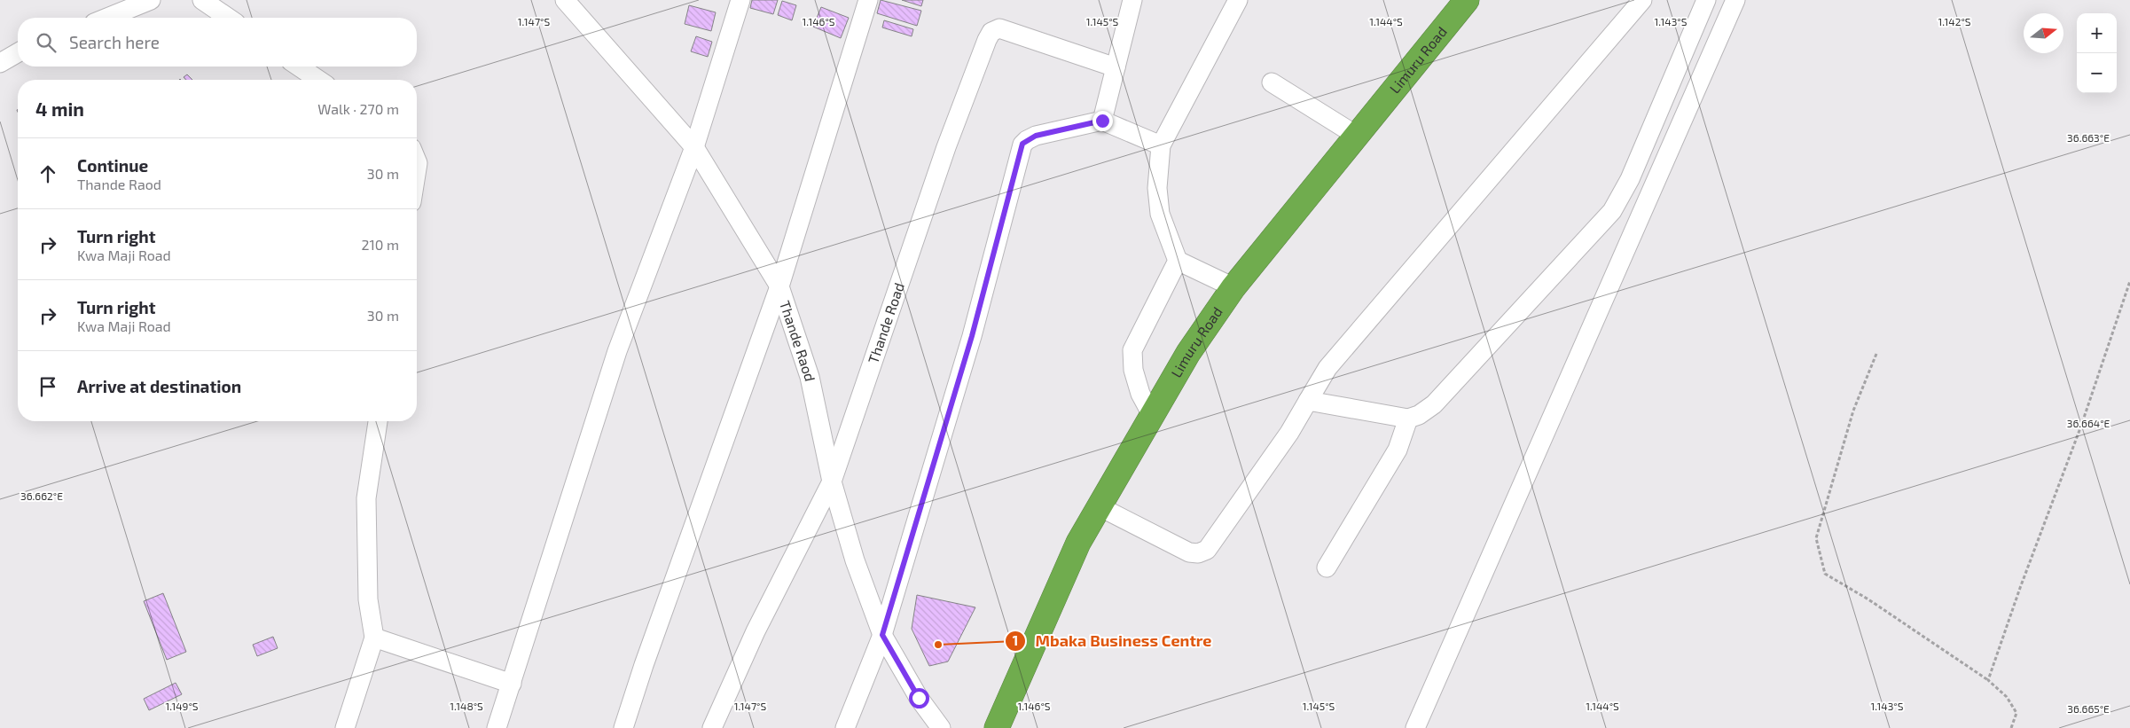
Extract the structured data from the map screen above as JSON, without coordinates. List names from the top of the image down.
{
  "streets": {
    "highway": ["Limuru Road"],
    "street": ["Thande Road", "Thande Raod"]
  },
  "crossings": [
    ["Thande Road", "Thande Raod"]
  ],
  "places": ["Mbaka Business Centre"],
  "north": "right",
  "page": {
    "map_buttons": ["+", "−"],
    "search": "Search here",
    "heading": ["4 min", "Walk · 270 m"],
    "list": [
      ["Continue", "Thande Raod", "30 m"],
      ["Turn right", "Kwa Maji Road", "210 m"],
      ["Turn right", "Kwa Maji Road", "30 m"],
      "Arrive at destination"
    ]
  },
  "coordinates": [
    "1.147°S",
    "1.146°S",
    "1.145°S",
    "1.144°S",
    "1.143°S",
    "1.142°S",
    "36.663°E",
    "36.664°E",
    "36.662°E",
    "1.149°S",
    "1.148°S",
    "36.665°E"
  ]
}
